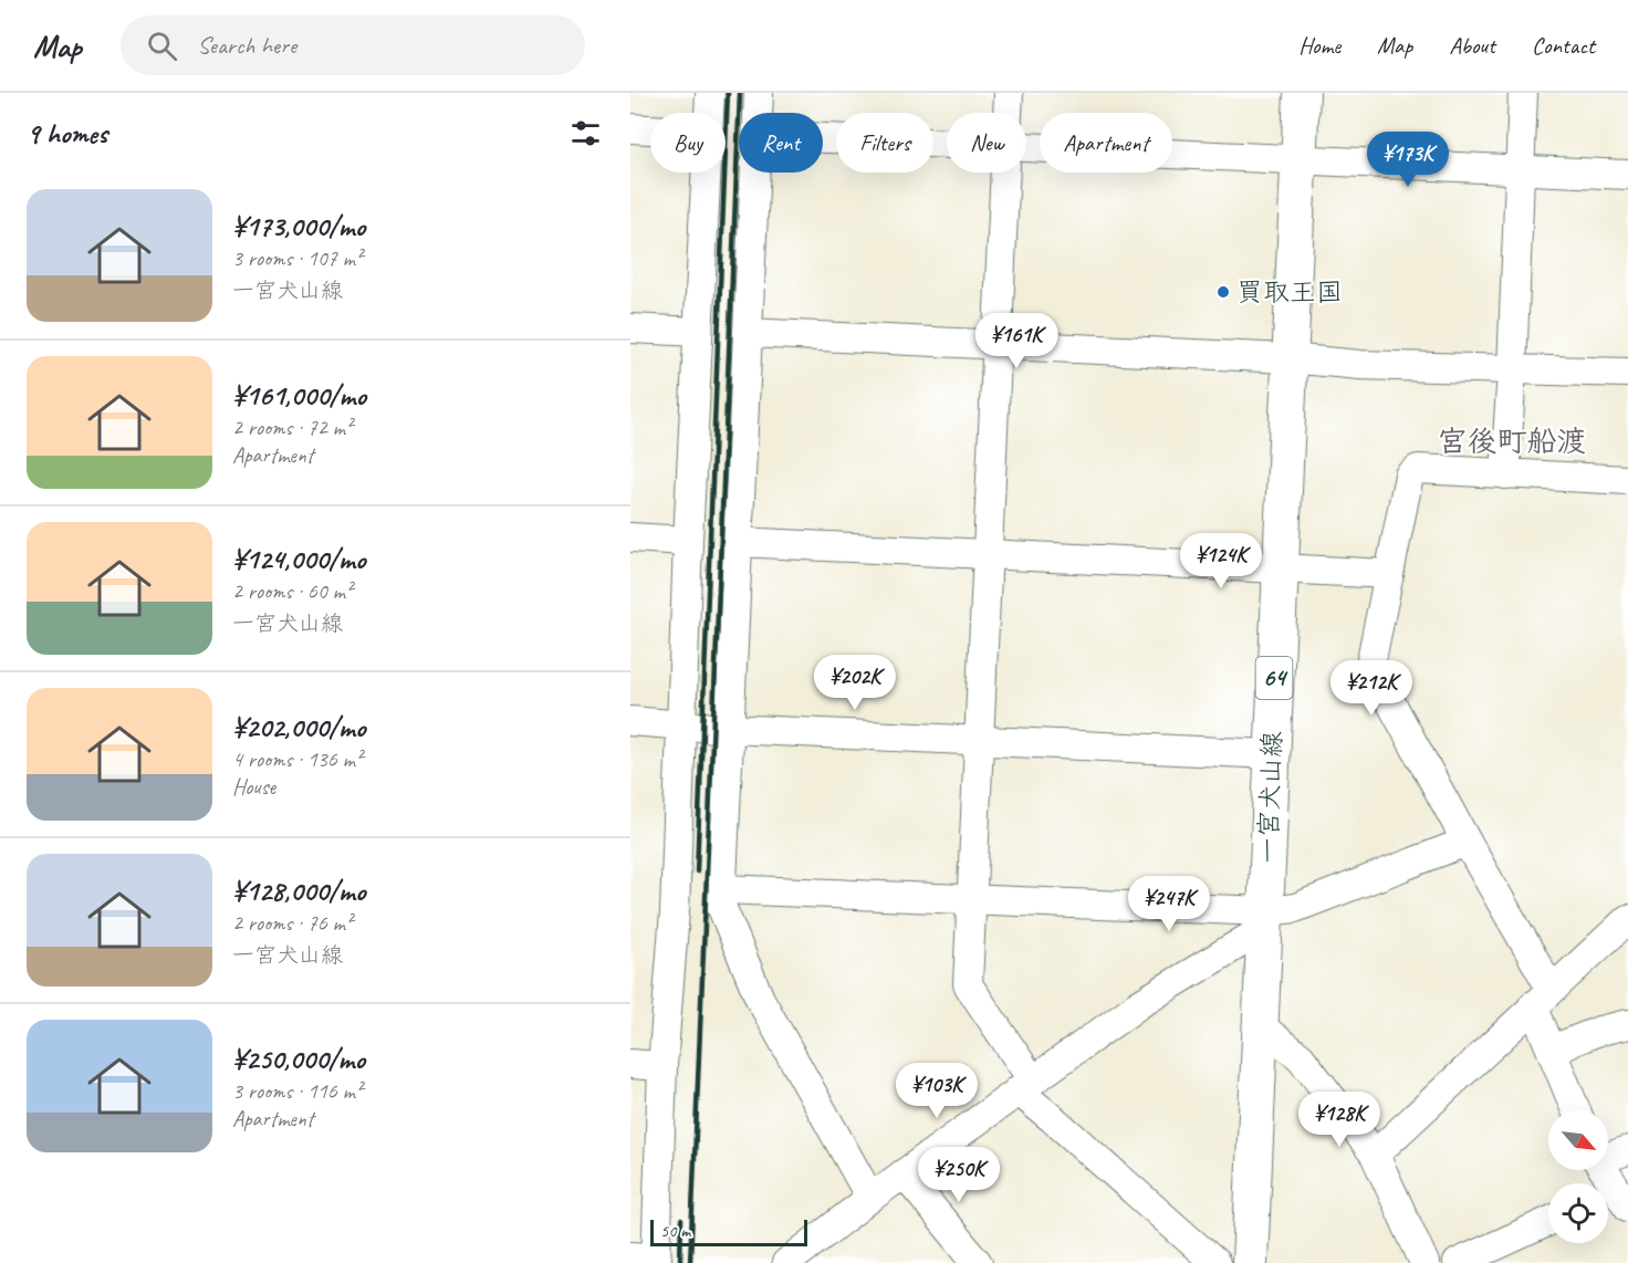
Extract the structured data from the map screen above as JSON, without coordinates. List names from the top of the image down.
{
  "streets": {
    "main road": ["64", "一宮犬山線"]
  },
  "districts": ["宮後町船渡"],
  "places": ["買取王国"],
  "scale_bar": "50 m",
  "north": "bottom right",
  "page": {
    "header": "Map",
    "search": "Search here",
    "nav": [
      "Home",
      "Map",
      "About",
      "Contact"
    ],
    "heading": "9 homes",
    "chip": [
      "Buy",
      "Rent",
      "Filters",
      "New",
      "Apartment"
    ],
    "price": [
      "¥173K",
      "¥161K",
      "¥124K",
      "¥202K",
      "¥212K",
      "¥247K",
      "¥103K",
      "¥128K",
      "¥250K"
    ],
    "list": [
      {
        "name": "¥173,000/mo",
        "note": "3 rooms · 107 m² · 一宮犬山線"
      },
      {
        "name": "¥161,000/mo",
        "note": "2 rooms · 72 m² · Apartment"
      },
      {
        "name": "¥124,000/mo",
        "note": "2 rooms · 60 m² · 一宮犬山線"
      },
      {
        "name": "¥202,000/mo",
        "note": "4 rooms · 136 m² · House"
      },
      {
        "name": "¥128,000/mo",
        "note": "2 rooms · 76 m² · 一宮犬山線"
      },
      {
        "name": "¥250,000/mo",
        "note": "3 rooms · 116 m² · Apartment"
      }
    ],
    "scale": "50 m"
  }
}
